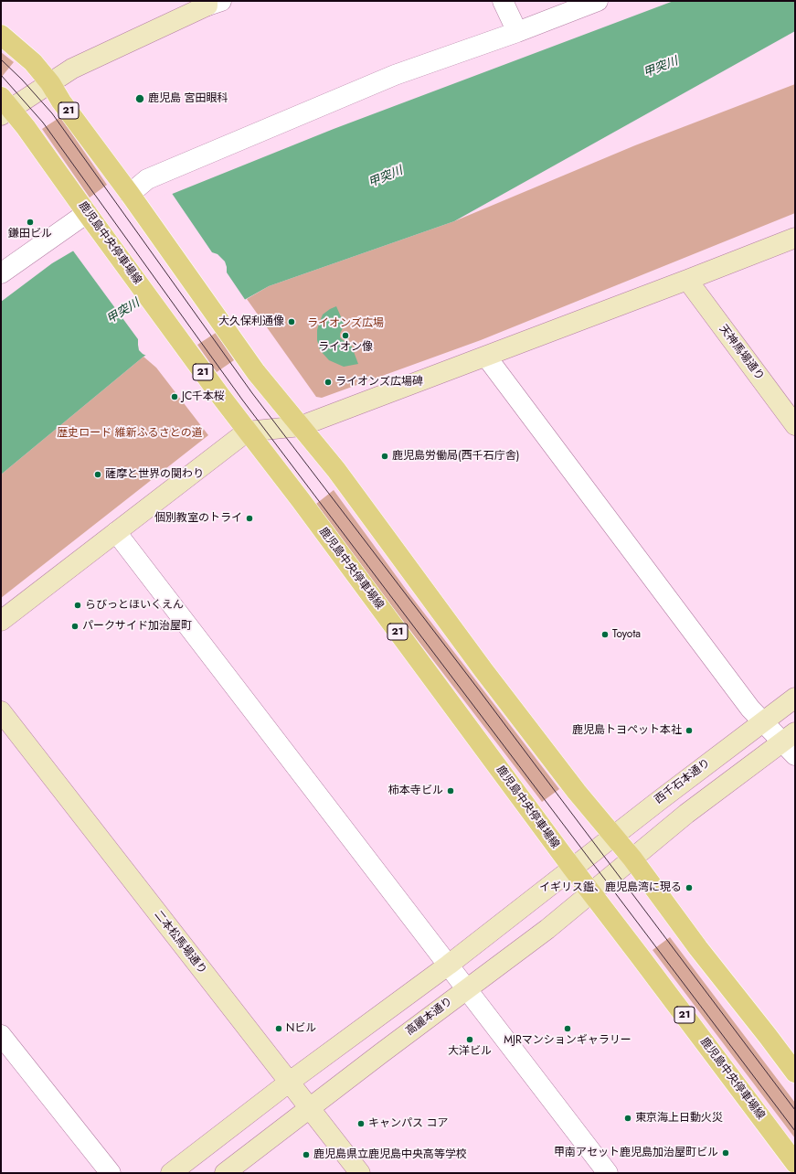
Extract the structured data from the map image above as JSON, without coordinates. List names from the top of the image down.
{
  "streets": {
    "main road": ["21", "鹿児島中央停車場線"],
    "street": [
      "天神馬場通り",
      "西千石本通り",
      "二本松馬場通り",
      "高麗本通り"
    ]
  },
  "crossings": [
    ["21", "西千石本通り"],
    ["21", "高麗本通り"],
    ["鹿児島中央停車場線", "西千石本通り"],
    ["鹿児島中央停車場線", "高麗本通り"],
    ["二本松馬場通り", "高麗本通り"]
  ],
  "water": ["甲突川"],
  "parks": ["ライオンズ広場", "歴史ロード 維新ふるさとの道"],
  "places": [
    "鹿児島 宮田眼科",
    "鎌田ビル",
    "大久保利通像",
    "ライオン像",
    "ライオンズ広場碑",
    "JC千本桜",
    "鹿児島労働局(西千石庁舎)",
    "薩摩と世界の関わり",
    "個別教室のトライ",
    "らびっとほいくえん",
    "パークサイド加治屋町",
    "Toyota",
    "鹿児島トヨペット本社",
    "柿本寺ビル",
    "イギリス鑑、鹿児島湾に現る",
    "Nビル",
    "MJRマンションギャラリー",
    "大洋ビル",
    "東京海上日動火災",
    "キャンパス コア",
    "甲南アセット鹿児島加治屋町ビル",
    "鹿児島県立鹿児島中央高等学校"
  ]
}
